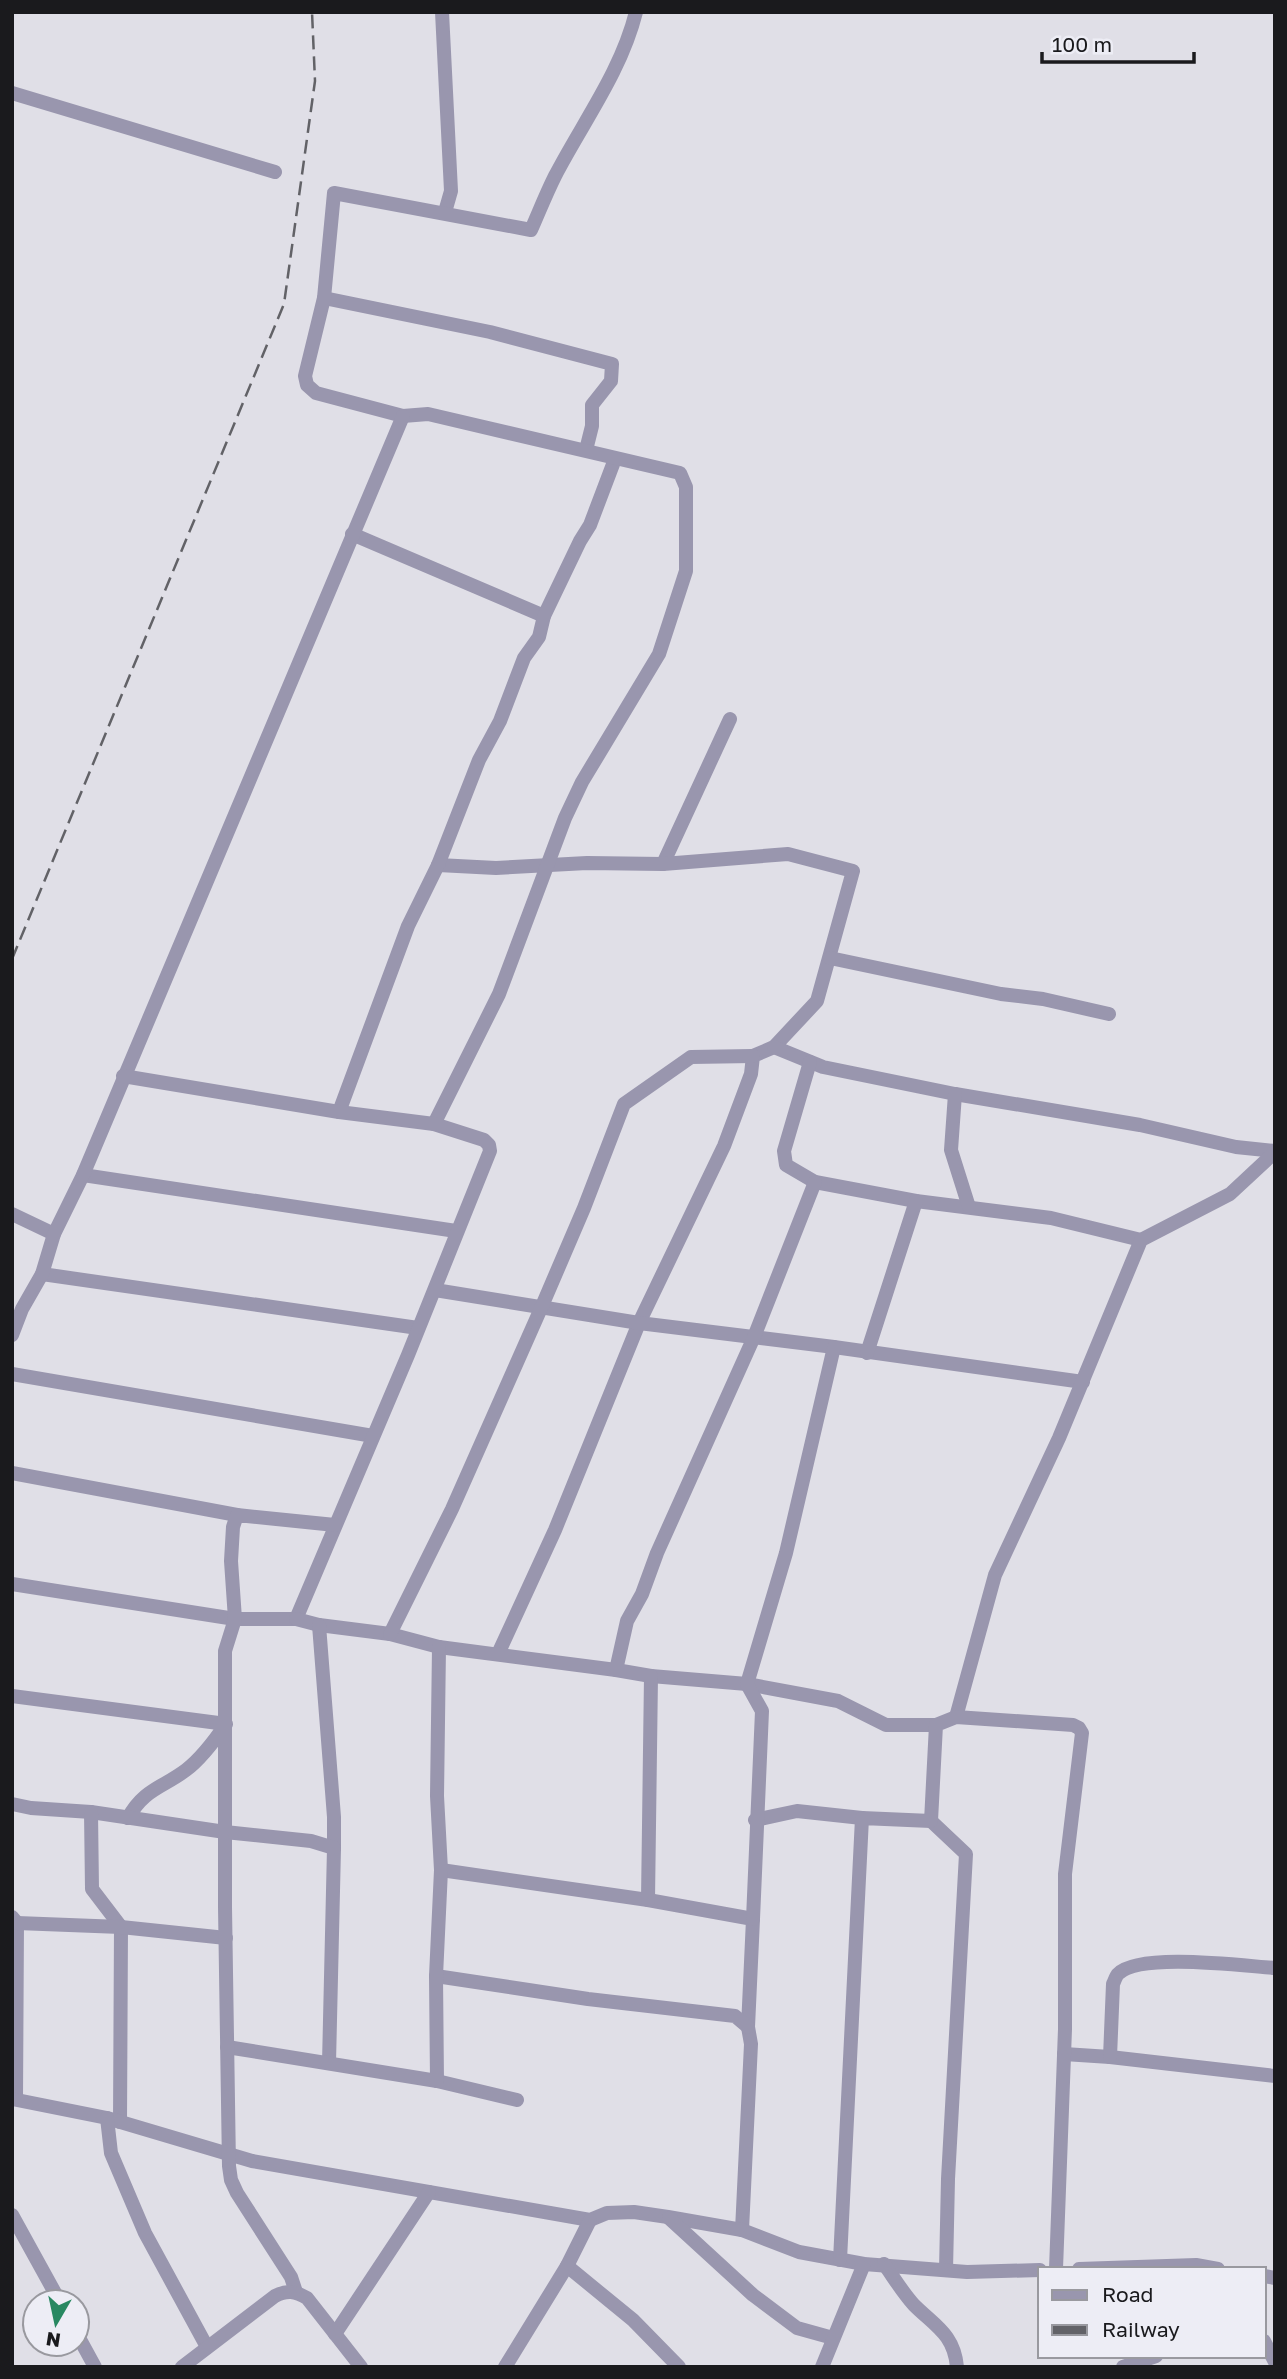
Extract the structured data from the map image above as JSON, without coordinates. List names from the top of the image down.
{
  "legend": ["Road", "Railway"],
  "scale_bar": "100 m",
  "north": "bottom"
}
